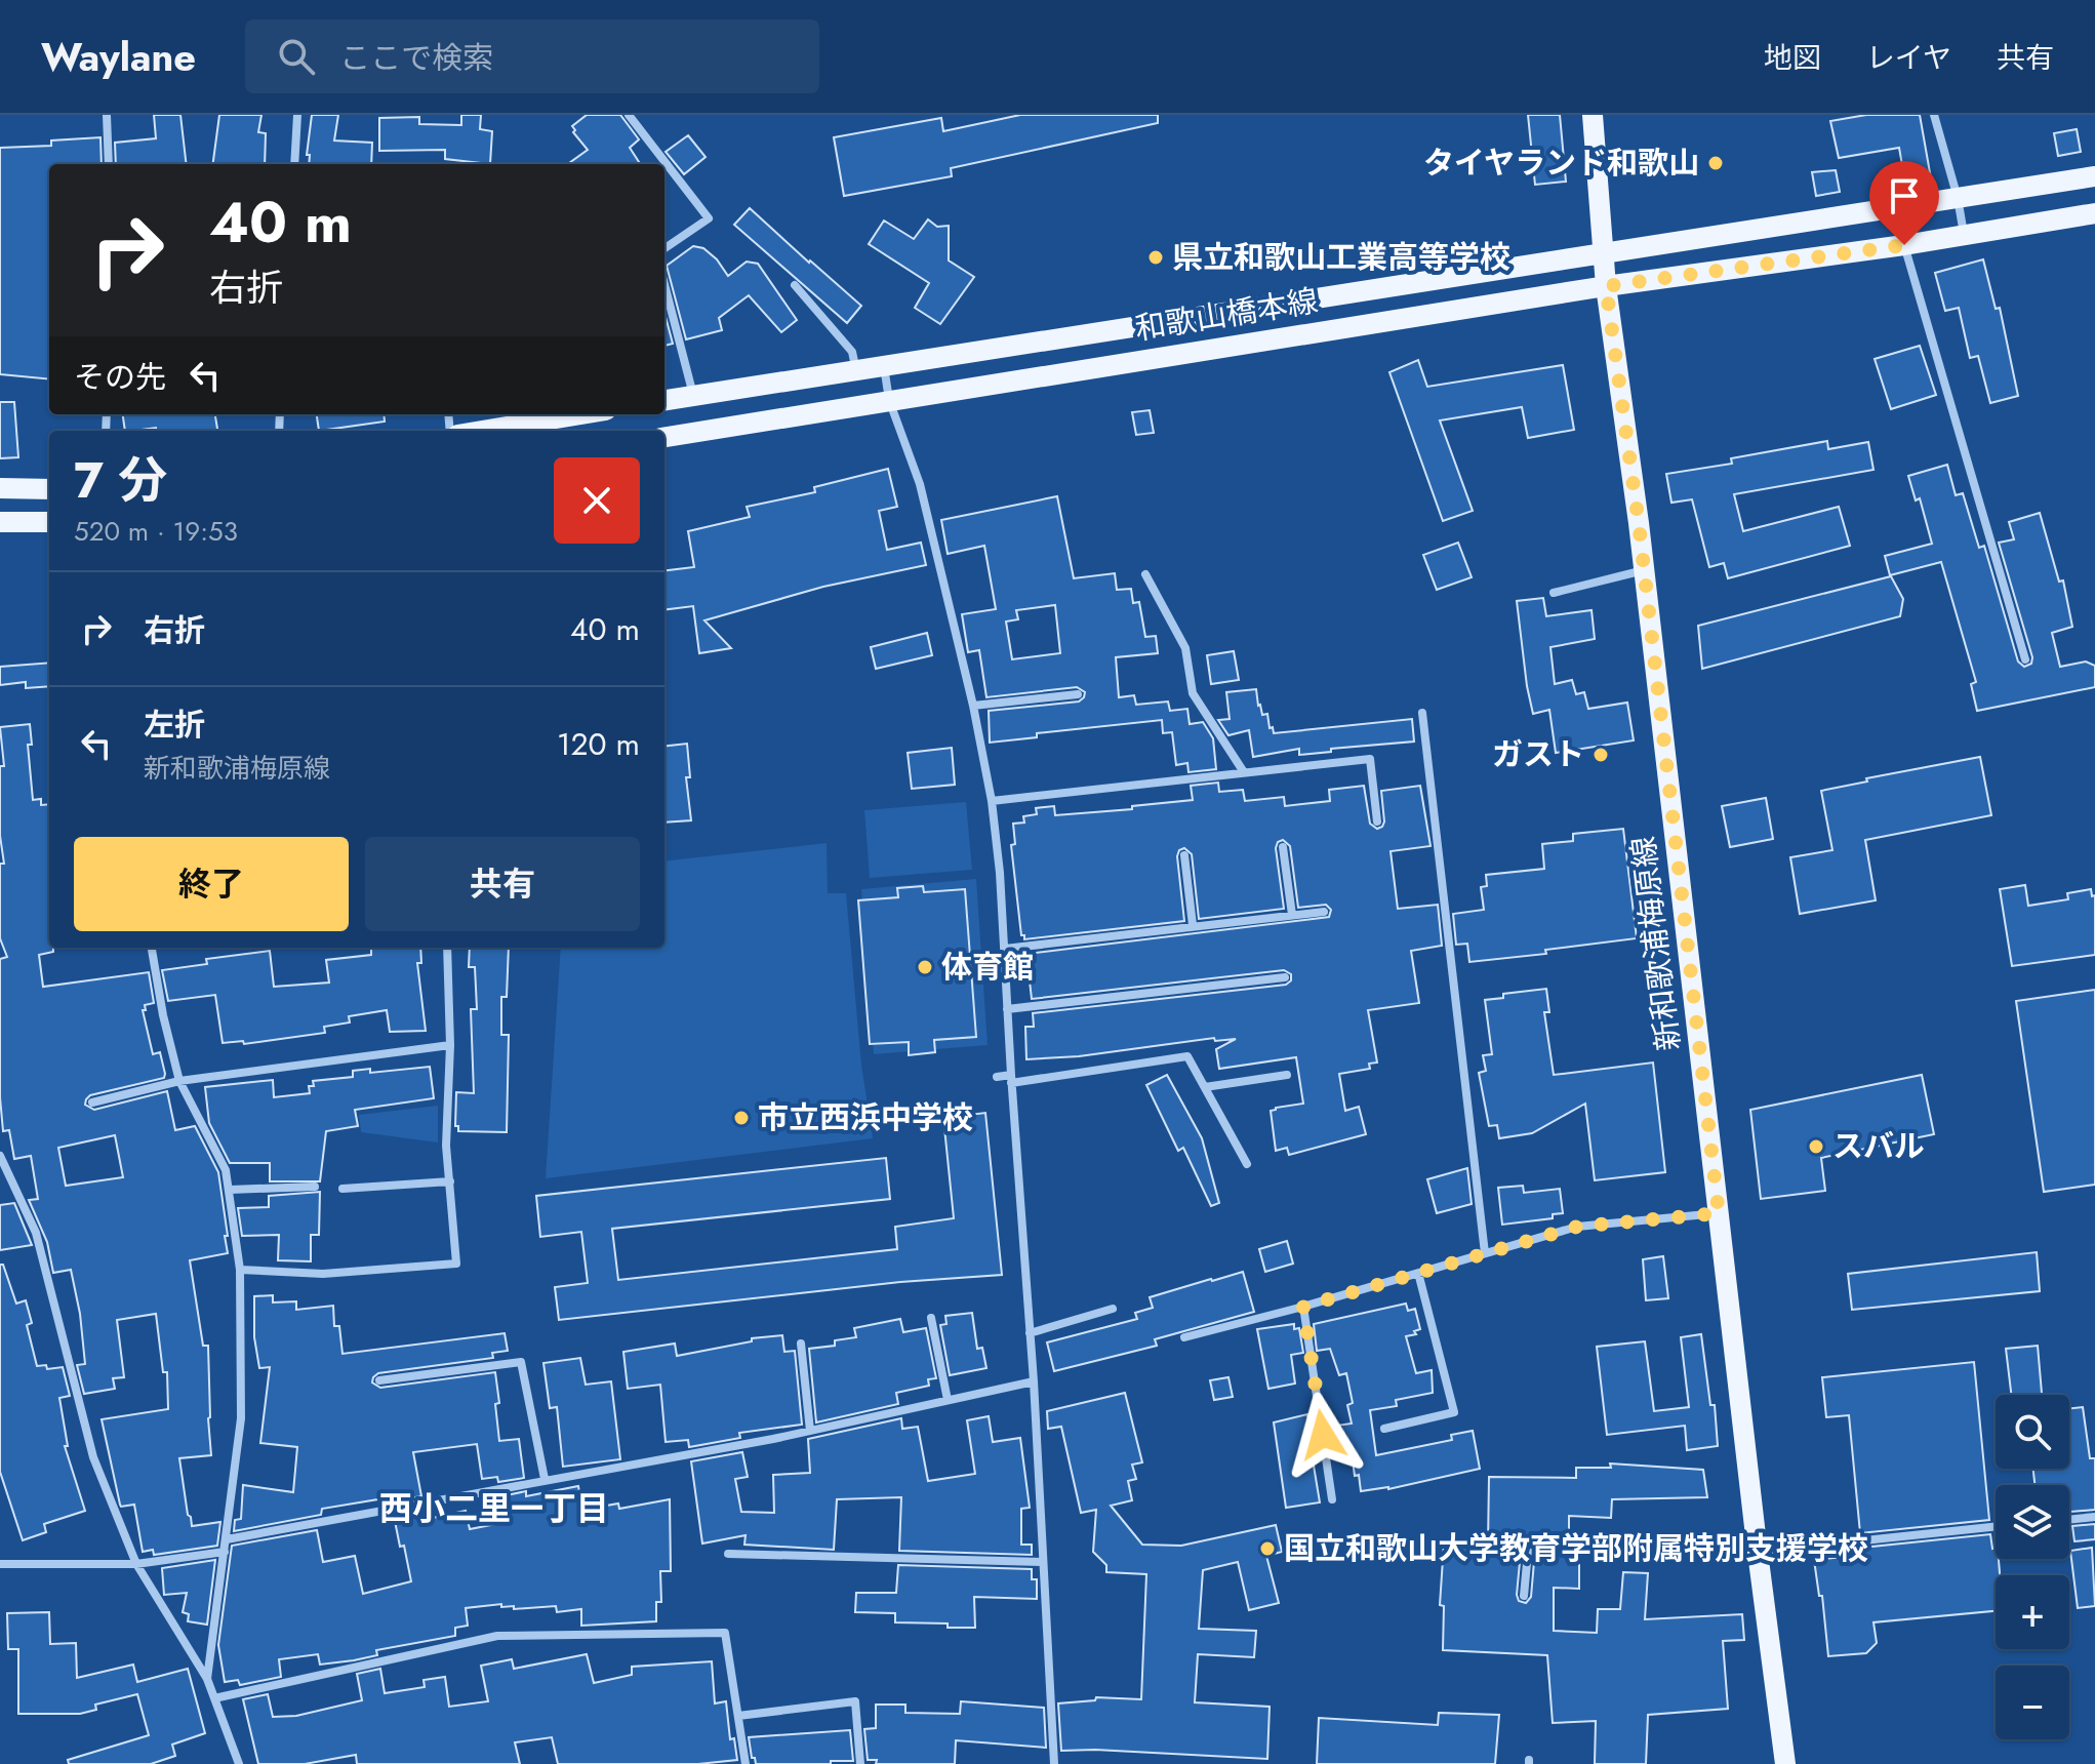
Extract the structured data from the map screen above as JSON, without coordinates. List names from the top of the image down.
{
  "streets": {
    "main road": ["和歌山橋本線", "新和歌浦梅原線"]
  },
  "crossings": [
    ["和歌山橋本線", "新和歌浦梅原線"]
  ],
  "districts": ["西小二里一丁目"],
  "places": [
    "タイヤランド和歌山",
    "県立和歌山工業高等学校",
    "ガスト",
    "体育館",
    "市立西浜中学校",
    "スバル",
    "国立和歌山大学教育学部附属特別支援学校"
  ],
  "page": {
    "header": "Waylane",
    "search": "ここで検索",
    "nav": ["地図", "レイヤ", "共有"],
    "turn": ["40 m", "右折"],
    "then": "その先",
    "heading": ["7 分", "520 m · 19:53"],
    "list": [
      {
        "name": "右折",
        "value": "40 m"
      },
      {
        "name": "左折",
        "note": "新和歌浦梅原線",
        "value": "120 m"
      }
    ],
    "buttons": ["終了", "共有"],
    "map_buttons": ["+", "−"]
  }
}
